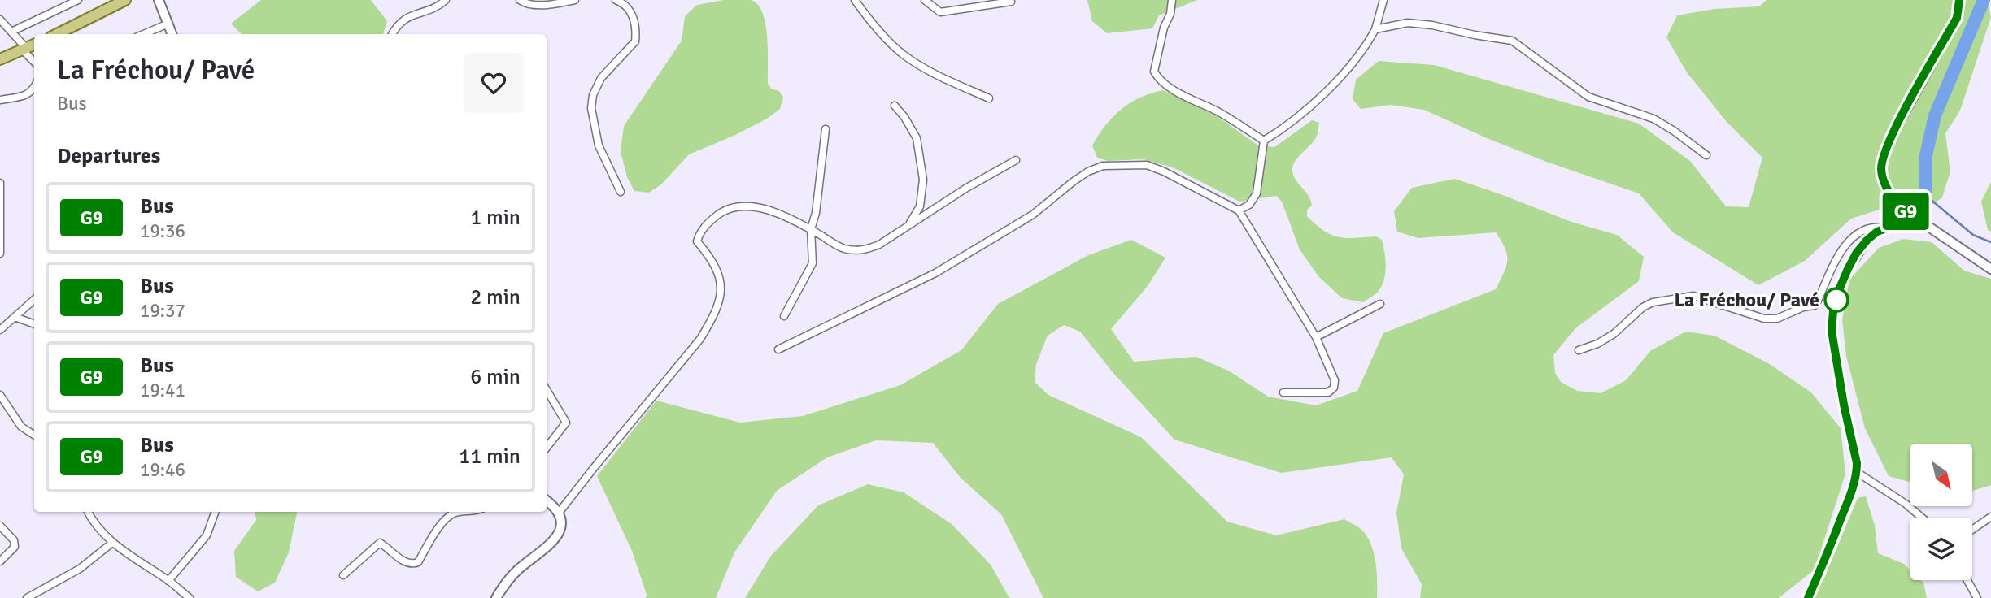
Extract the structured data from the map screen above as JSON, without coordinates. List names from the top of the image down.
{
  "places": ["La Fréchou/ Pavé"],
  "lines": ["bus line G9"],
  "north": "bottom right",
  "page": {
    "on_map": "G9",
    "heading": [
      ["La Fréchou/ Pavé", "Bus"],
      "Departures"
    ],
    "list": [
      {
        "mark": "G9",
        "name": "Bus",
        "note": "19:36",
        "value": "1 min"
      },
      {
        "mark": "G9",
        "name": "Bus",
        "note": "19:37",
        "value": "2 min"
      },
      {
        "mark": "G9",
        "name": "Bus",
        "note": "19:41",
        "value": "6 min"
      },
      {
        "mark": "G9",
        "name": "Bus",
        "note": "19:46",
        "value": "11 min"
      }
    ]
  }
}
